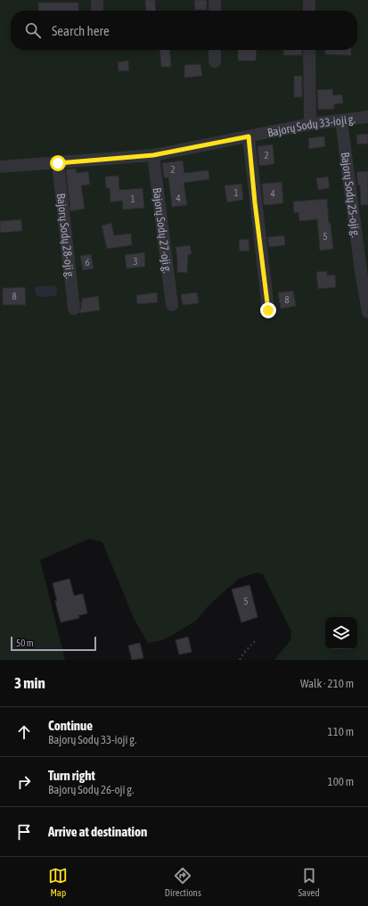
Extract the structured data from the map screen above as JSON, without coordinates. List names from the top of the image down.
{
  "streets": {
    "street": [
      "Bajorų Sodų 33-ioji g.",
      "Bajorų Sodų 25-oji g.",
      "Bajorų Sodų 27-oji g.",
      "Bajorų Sodų 28-oji g."
    ]
  },
  "crossings": [
    ["Bajorų Sodų 33-ioji g.", "Bajorų Sodų 25-oji g."],
    ["Bajorų Sodų 33-ioji g.", "Bajorų Sodų 27-oji g."],
    ["Bajorų Sodų 33-ioji g.", "Bajorų Sodų 28-oji g."]
  ],
  "house_numbers": [
    "2",
    "2",
    "1",
    "4",
    "4",
    "1",
    "5",
    "3",
    "6",
    "8",
    "8",
    "5"
  ],
  "scale_bar": "50 m",
  "page": {
    "search": "Search here",
    "scale": "50 m",
    "heading": ["3 min", "Walk · 210 m"],
    "list": [
      ["Continue", "Bajorų Sodų 33-ioji g.", "110 m"],
      ["Turn right", "Bajorų Sodų 26-oji g.", "100 m"],
      "Arrive at destination"
    ],
    "nav": ["Map", "Directions", "Saved"]
  }
}
